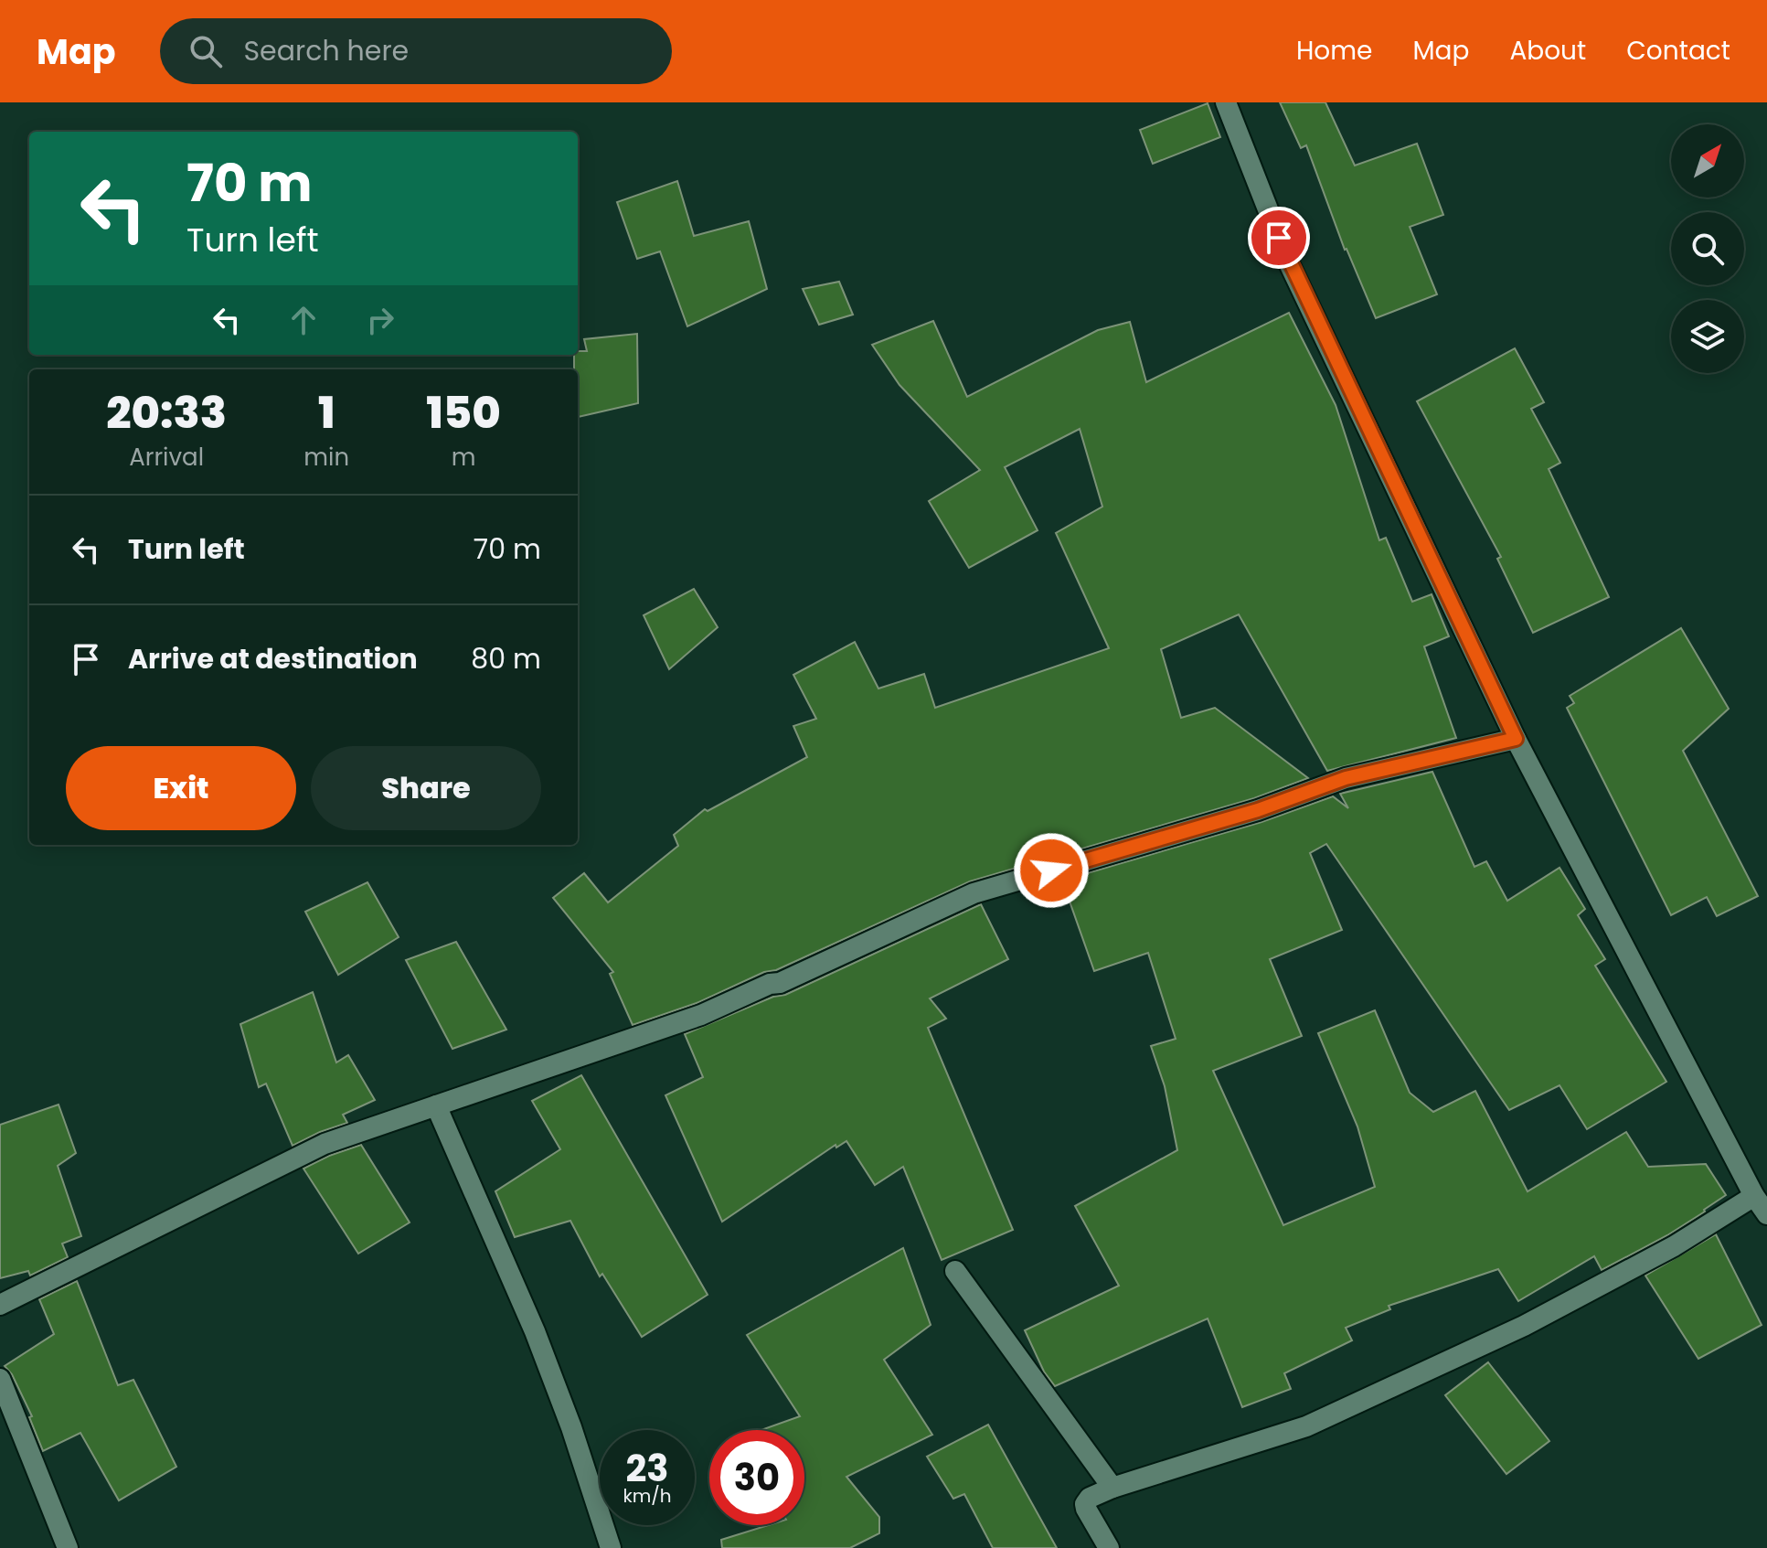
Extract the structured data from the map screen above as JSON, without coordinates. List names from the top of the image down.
{
  "north": "top right",
  "page": {
    "header": "Map",
    "search": "Search here",
    "nav": [
      "Home",
      "Map",
      "About",
      "Contact"
    ],
    "turn": ["70 m", "Turn left"],
    "eta": [
      "20:33",
      "Arrival",
      "1",
      "min",
      "150",
      "m"
    ],
    "list": [
      {
        "name": "Turn left",
        "value": "70 m"
      },
      {
        "name": "Arrive at destination",
        "value": "80 m"
      }
    ],
    "buttons": ["Exit", "Share"],
    "speed": "23 km/h",
    "limit": "30"
  }
}
